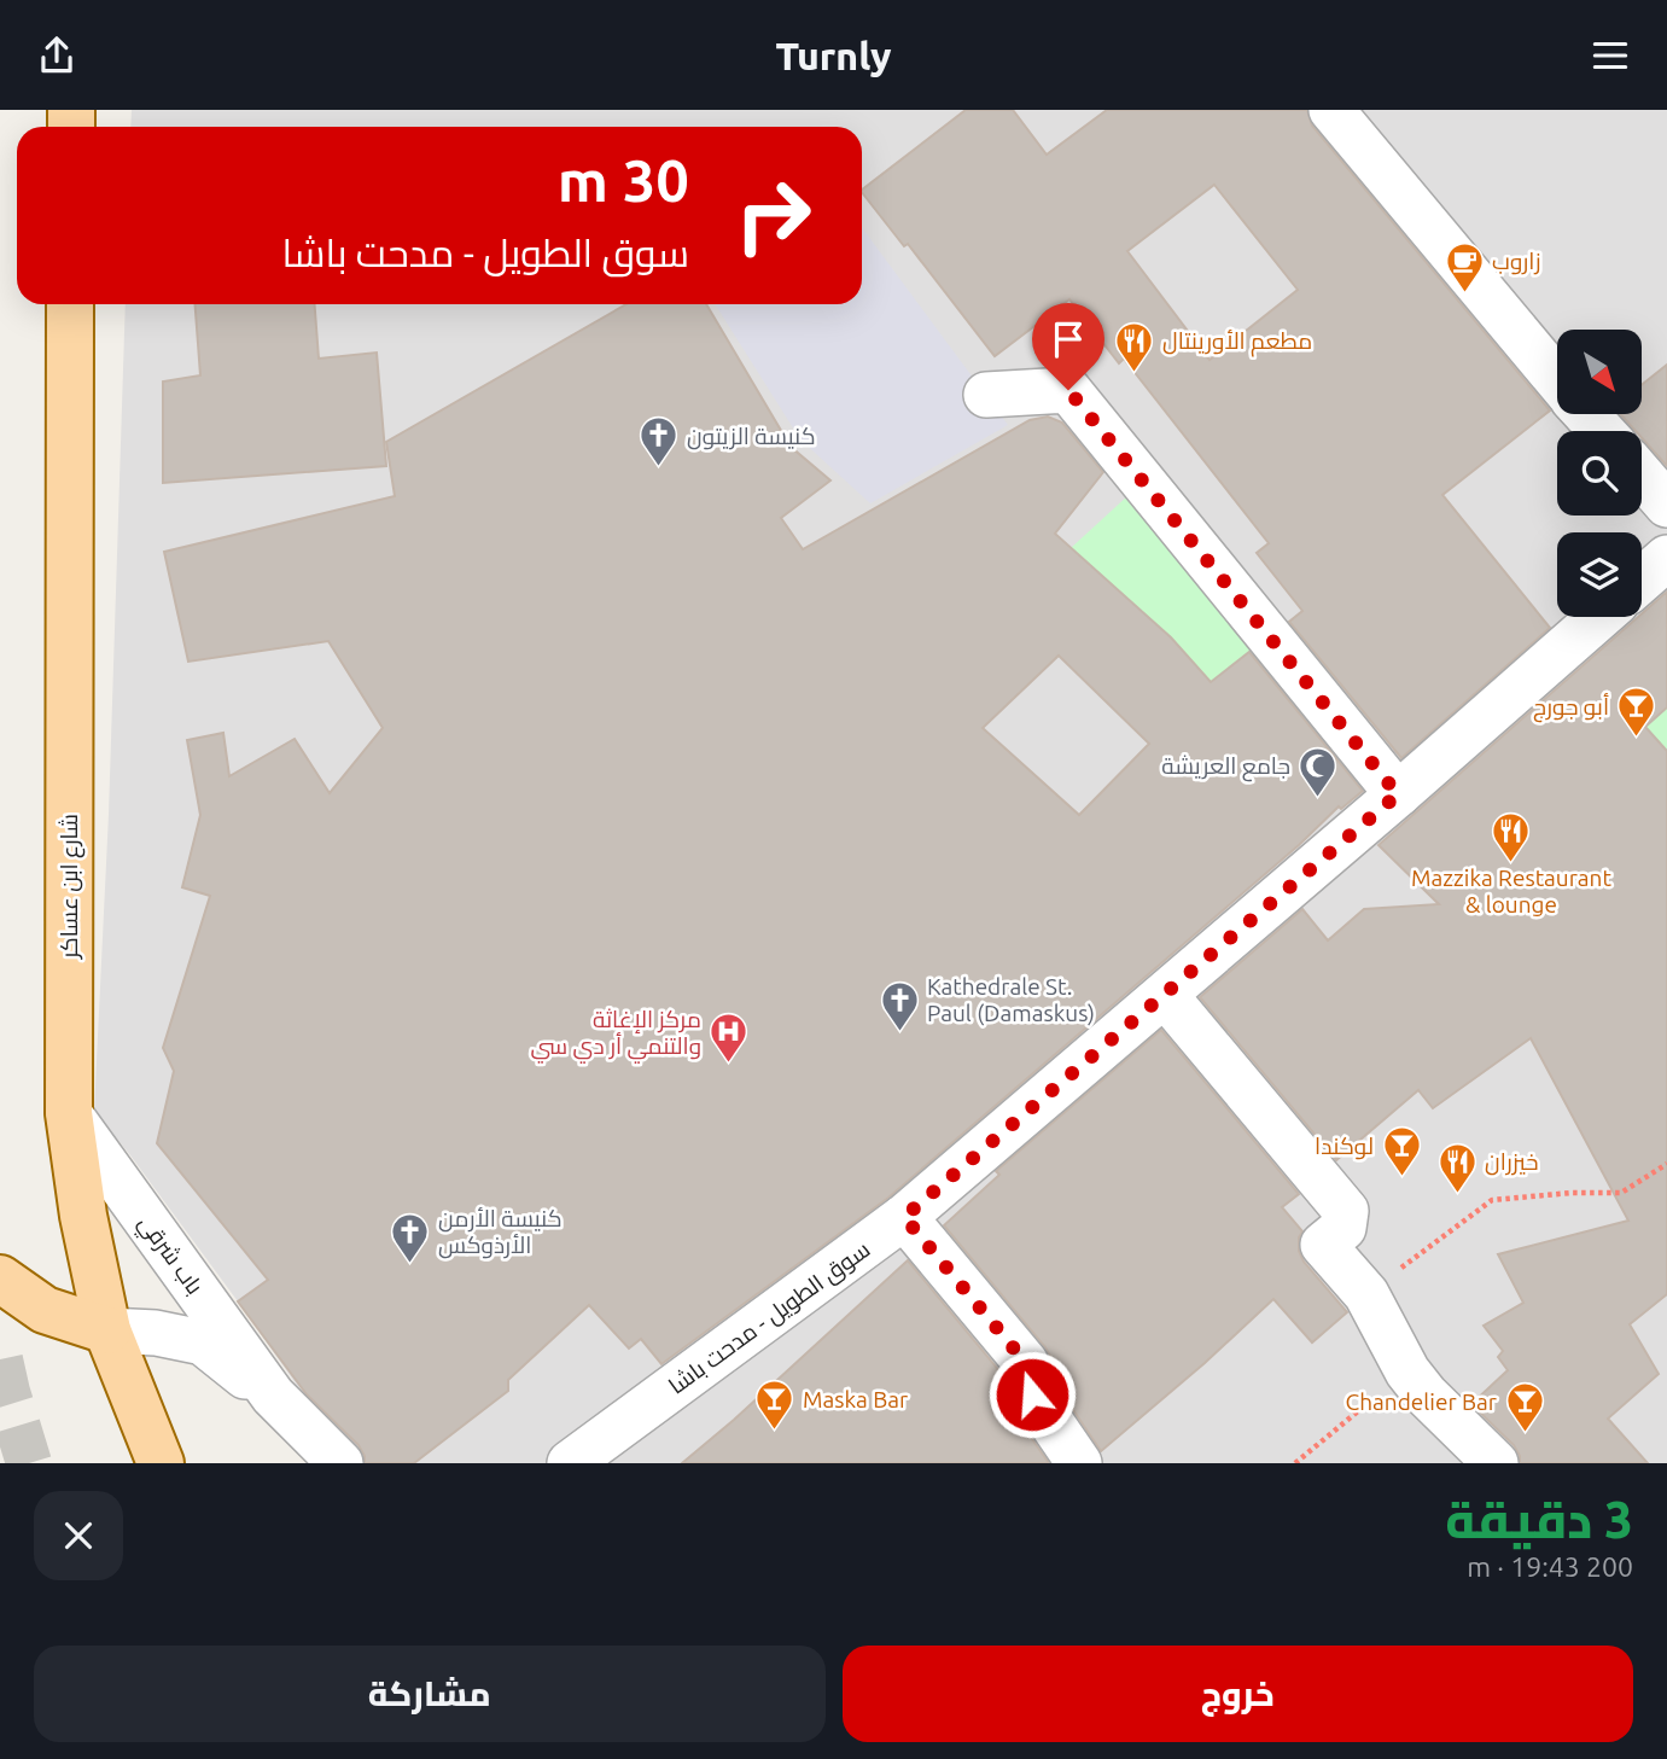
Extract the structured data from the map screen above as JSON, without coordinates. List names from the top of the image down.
{
  "streets": {
    "main road": ["شارع ابن عساكر"],
    "street": ["باب شرقي", "سوق الطويل - مدحت باشا"]
  },
  "crossings": [
    ["شارع ابن عساكر", "باب شرقي"]
  ],
  "places": {
    "cafe": ["زاروب"],
    "restaurant": ["مطعم الأورينتال", "Mazzika Restaurant & lounge", "خيزران"],
    "church": ["كنيسة الزيتون", "Kathedrale St. Paul (Damaskus)", "كنيسة الأرمن الأرذوكس"],
    "bar": [
      "أبو جورج",
      "لوكندا",
      "Maska Bar",
      "Chandelier Bar"
    ],
    "mosque": ["جامع العريشة"],
    "hospital": ["مركز الإغاثة والتنمي أر دي سي"]
  },
  "north": "bottom right",
  "page": {
    "header": "Turnly",
    "turn": ["30 m", "سوق الطويل - مدحت باشا"],
    "heading": ["3 دقيقة", "200 m · 19:43"],
    "buttons": ["خروج", "مشاركة"]
  }
}
